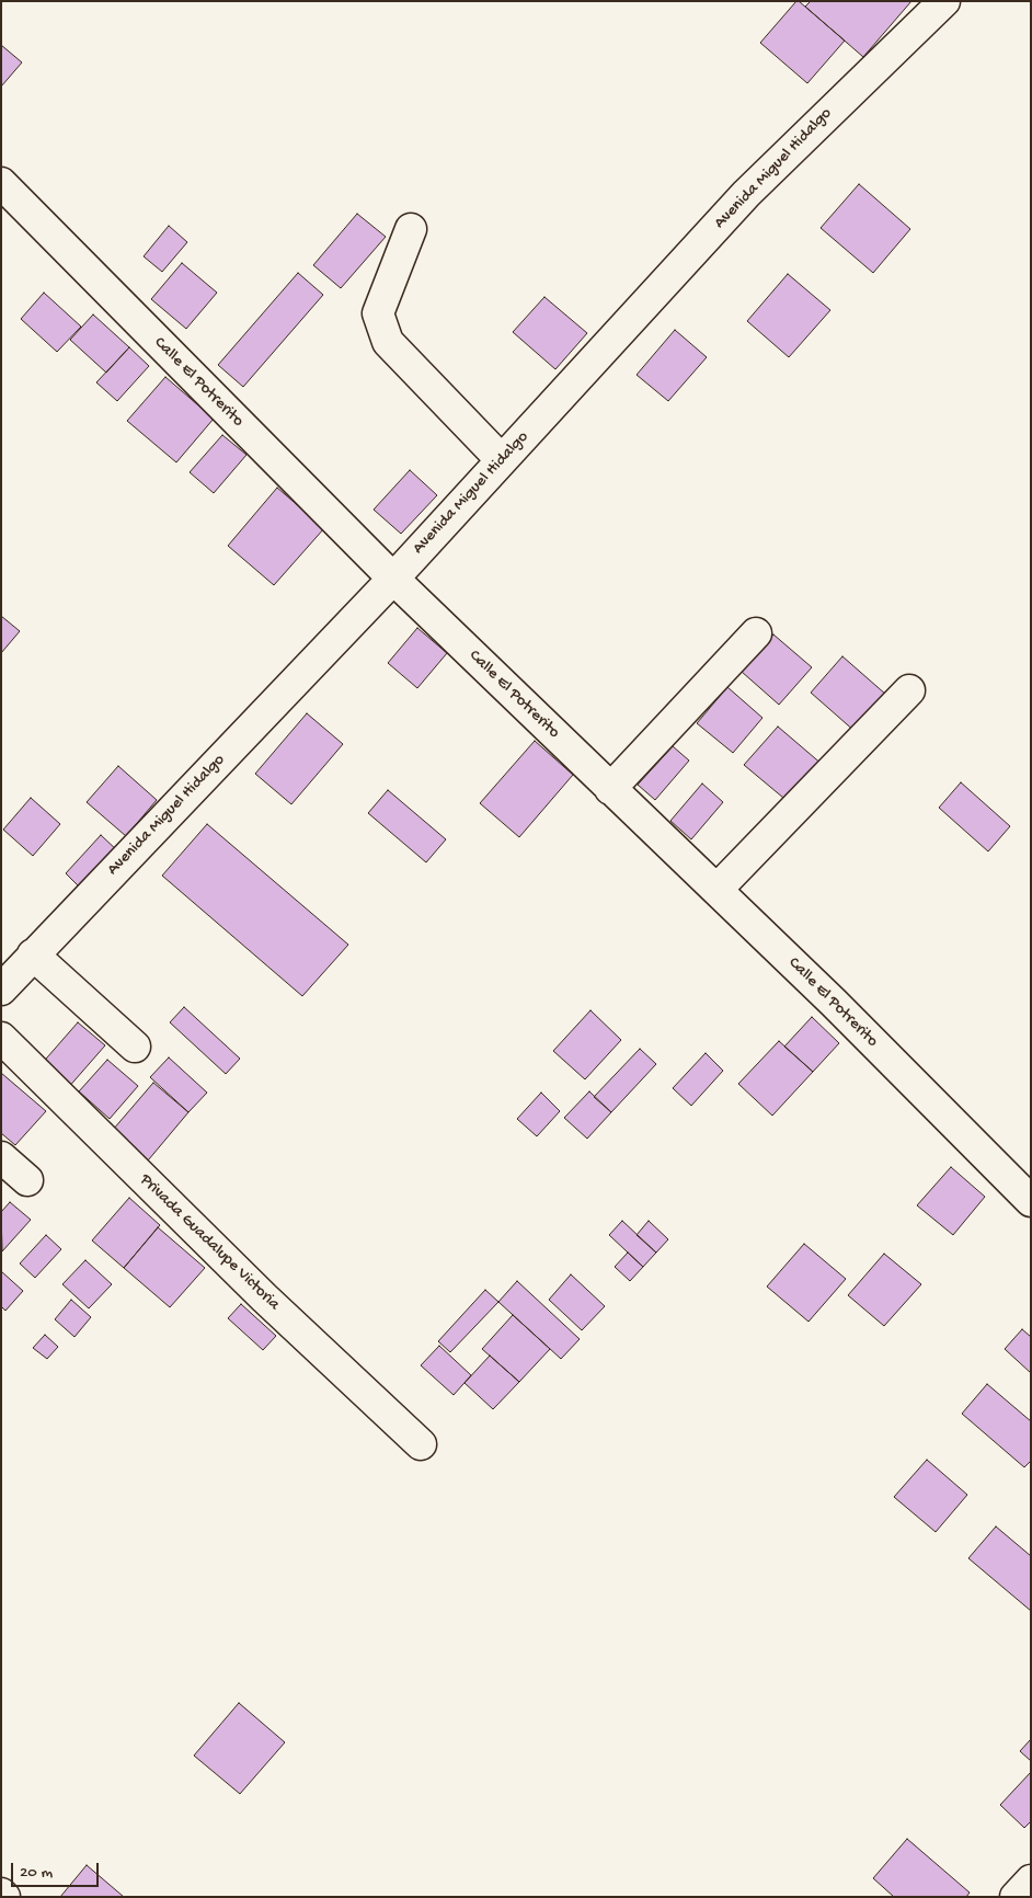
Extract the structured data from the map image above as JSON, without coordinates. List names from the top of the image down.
{
  "streets": {
    "street": ["Avenida Miguel Hidalgo", "Calle El Potrerito", "Privada Guadalupe Victoria"]
  },
  "crossings": [
    ["Avenida Miguel Hidalgo", "Calle El Potrerito"]
  ],
  "scale_bar": "20 m"
}
